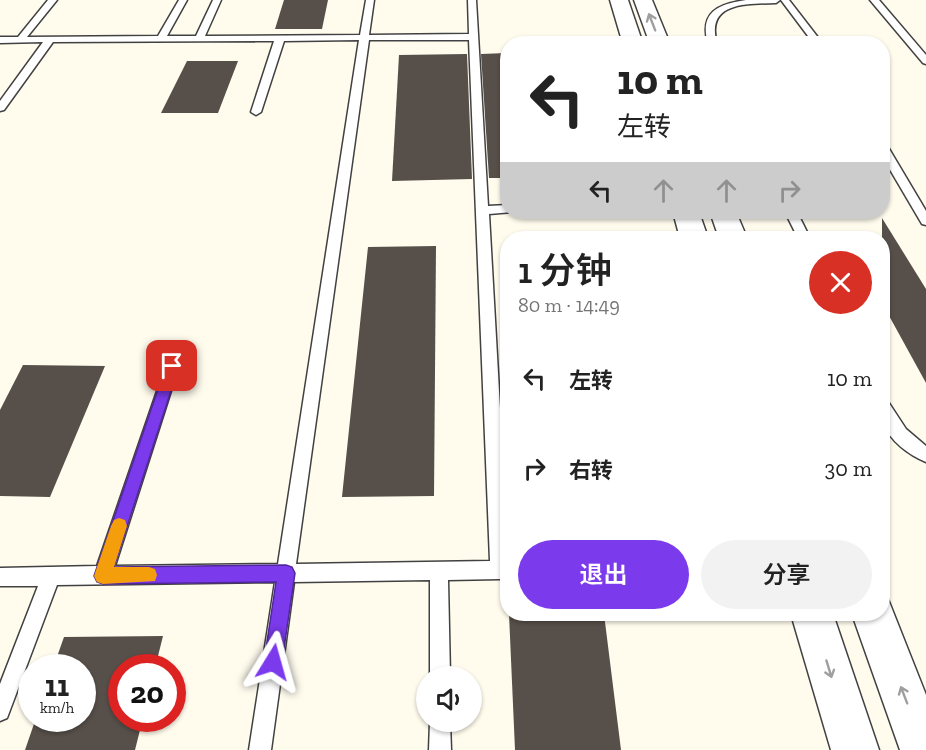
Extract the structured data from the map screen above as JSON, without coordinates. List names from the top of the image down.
{
  "page": {
    "turn": ["10 m", "左转"],
    "heading": ["1 分钟", "80 m · 14:49"],
    "list": [
      {
        "name": "左转",
        "value": "10 m"
      },
      {
        "name": "右转",
        "value": "30 m"
      }
    ],
    "buttons": ["退出", "分享"],
    "speed": "11 km/h",
    "limit": "20"
  }
}
